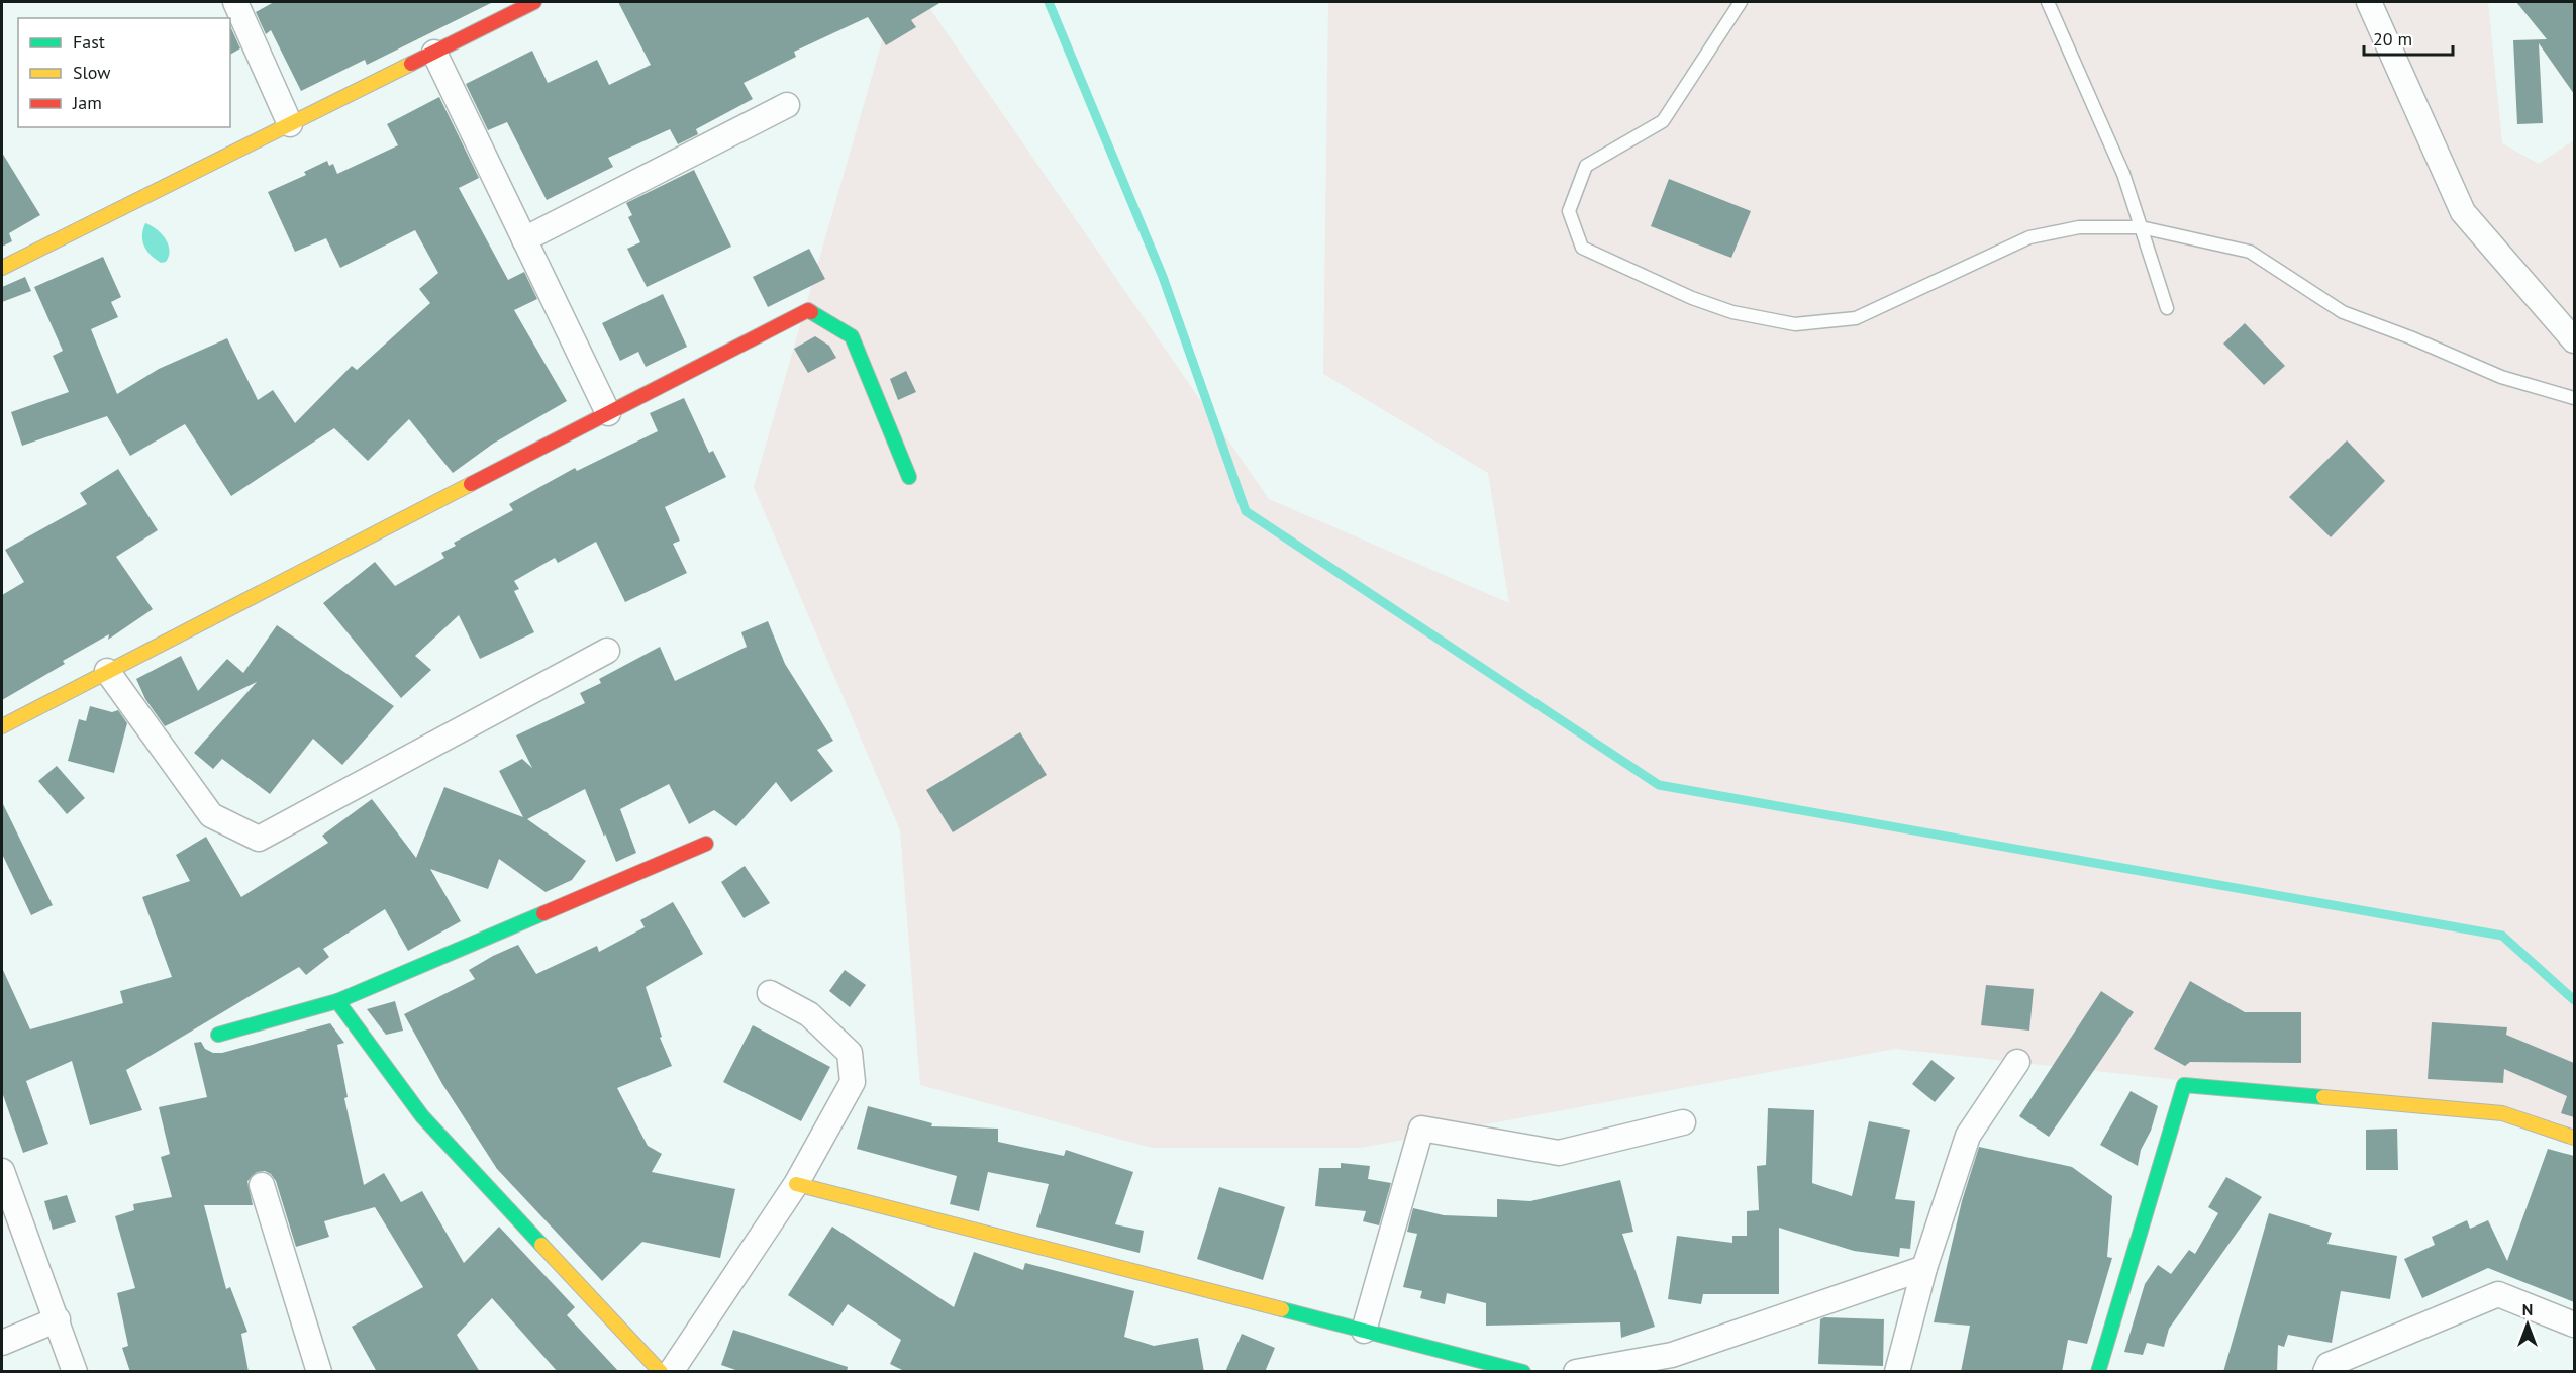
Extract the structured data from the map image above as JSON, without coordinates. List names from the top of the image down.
{
  "legend": ["Fast", "Slow", "Jam"],
  "scale_bar": "20 m",
  "north": "top"
}
